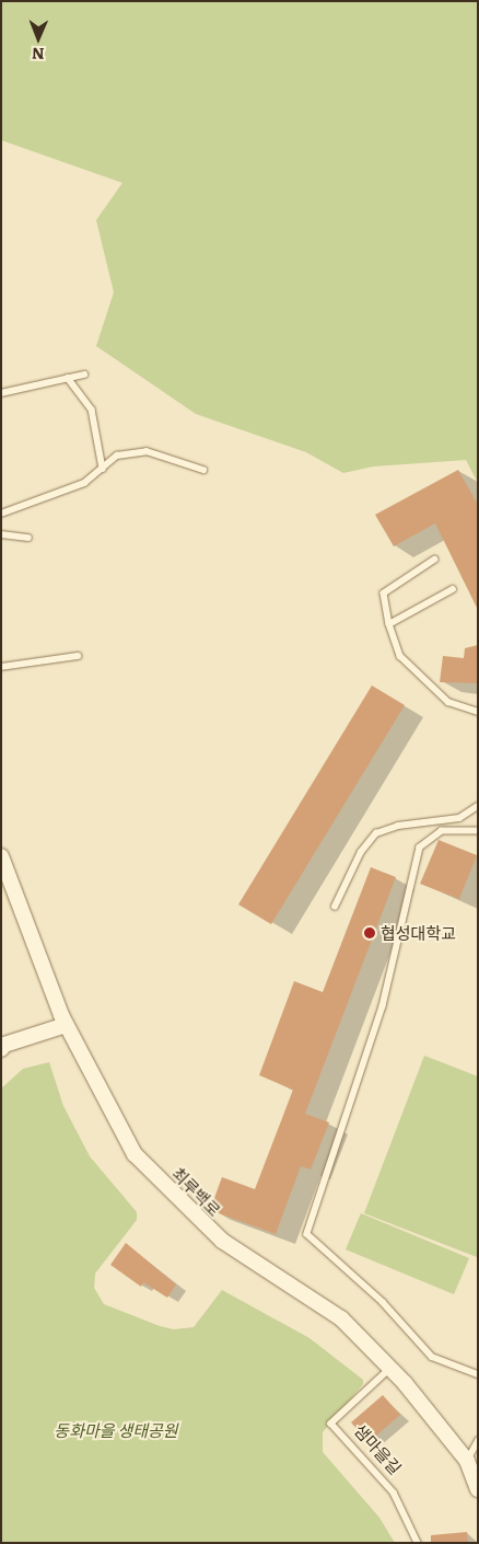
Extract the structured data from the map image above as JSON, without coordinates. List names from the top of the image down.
{
  "streets": {
    "street": ["최루백로"],
    "lane": ["샘마을길"]
  },
  "crossings": [
    ["최루백로", "샘마을길"]
  ],
  "parks": ["동화마을 생태공원"],
  "places": ["협성대학교"],
  "north": "bottom"
}
